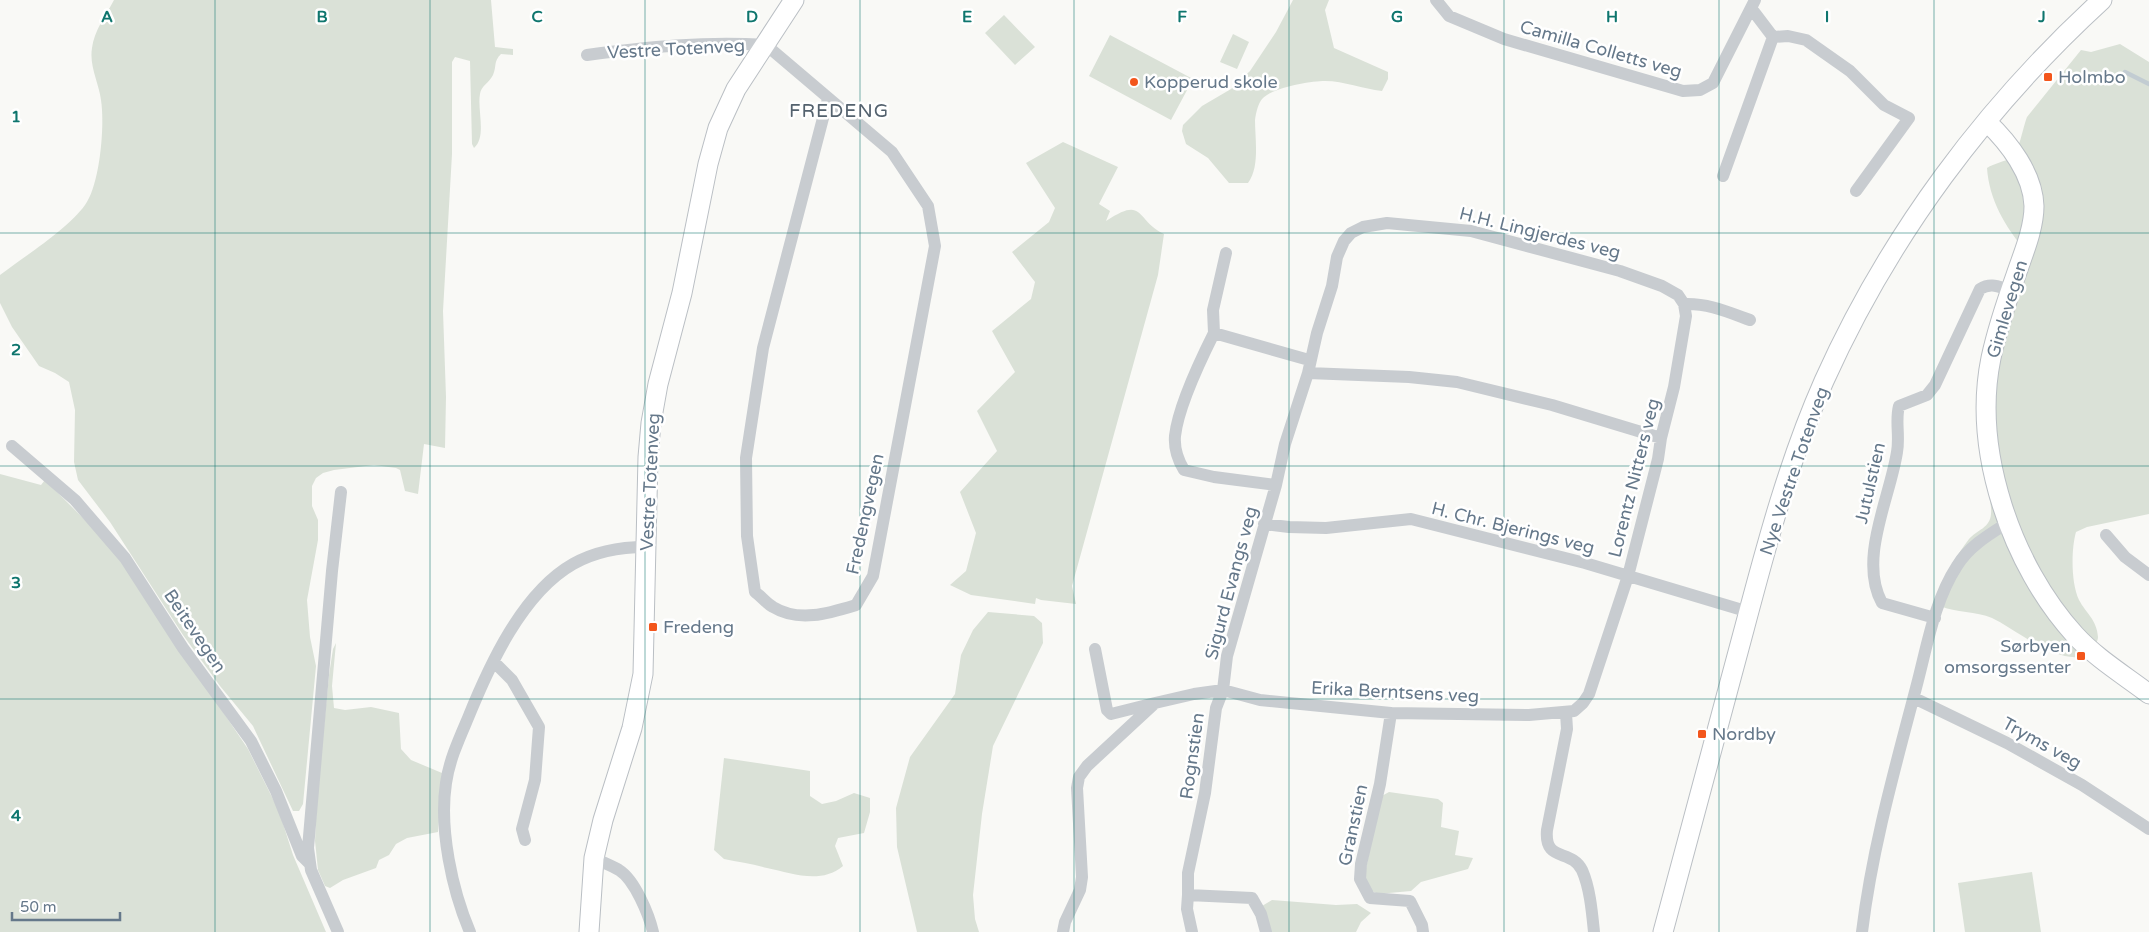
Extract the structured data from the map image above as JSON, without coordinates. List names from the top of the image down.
{
  "streets": {
    "street": [
      "Vestre Totenveg",
      "Camilla Colletts veg",
      "H.H. Lingjerdes veg",
      "Gimlevegen",
      "Nye Vestre Totenveg",
      "Lorentz Nitters veg",
      "Jutulstien",
      "Fredengvegen",
      "H. Chr. Bjerings veg",
      "Sigurd Evangs veg",
      "Beitevegen",
      "Erika Berntsens veg",
      "Tryms veg",
      "Rognstien",
      "Granstien"
    ]
  },
  "crossings": [
    ["Vestre Totenveg", "Fredengvegen"],
    ["H.H. Lingjerdes veg", "Lorentz Nitters veg"],
    ["H.H. Lingjerdes veg", "Sigurd Evangs veg"],
    ["Gimlevegen", "Nye Vestre Totenveg"],
    ["Gimlevegen", "Jutulstien"],
    ["Nye Vestre Totenveg", "H. Chr. Bjerings veg"],
    ["Lorentz Nitters veg", "H. Chr. Bjerings veg"],
    ["Lorentz Nitters veg", "Erika Berntsens veg"],
    ["H. Chr. Bjerings veg", "Sigurd Evangs veg"],
    ["Sigurd Evangs veg", "Erika Berntsens veg"],
    ["Sigurd Evangs veg", "Rognstien"],
    ["Erika Berntsens veg", "Rognstien"],
    ["Erika Berntsens veg", "Granstien"]
  ],
  "districts": ["FREDENG"],
  "places": {
    "transit": [
      "Holmbo",
      "Fredeng",
      "Sørbyen omsorgssenter",
      "Nordby"
    ],
    "other": ["Kopperud skole"]
  },
  "scale_bar": "50 m",
  "grid": {
    "columns": [
      "A",
      "B",
      "C",
      "D",
      "E",
      "F",
      "G",
      "H",
      "I",
      "J"
    ],
    "rows": [
      "1",
      "2",
      "3",
      "4"
    ]
  }
}
